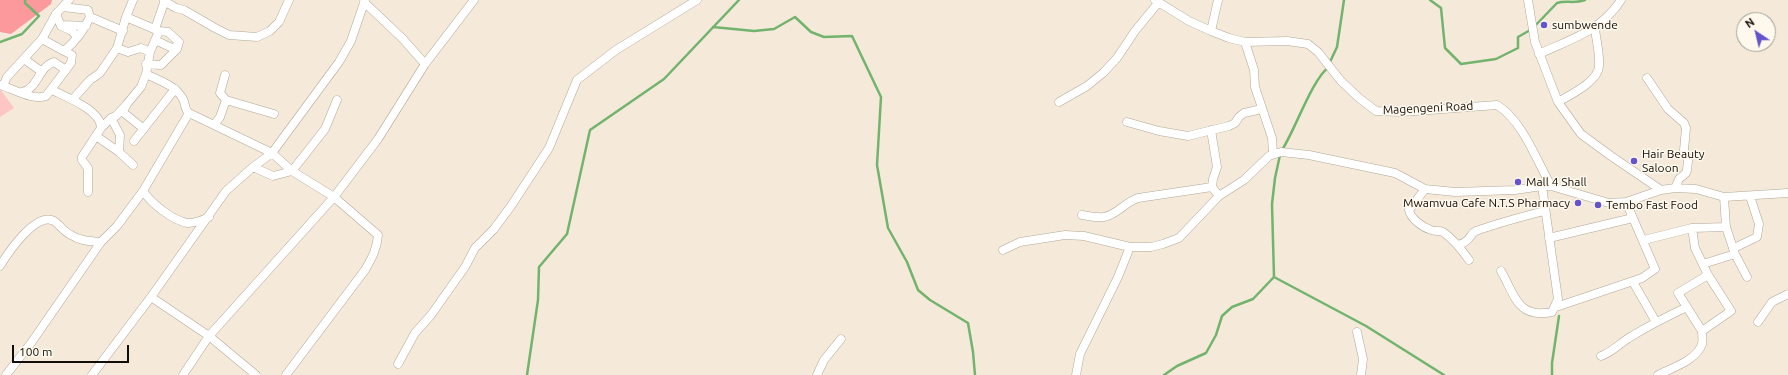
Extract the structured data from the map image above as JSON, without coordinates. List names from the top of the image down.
{
  "streets": {
    "street": ["Magengeni Road"]
  },
  "places": [
    "sumbwende",
    "Hair Beauty Saloon",
    "Mall 4 Shall",
    "Mwamvua Cafe N.T.S Pharmacy",
    "Tembo Fast Food"
  ],
  "scale_bar": "100 m",
  "north": "top left"
}
